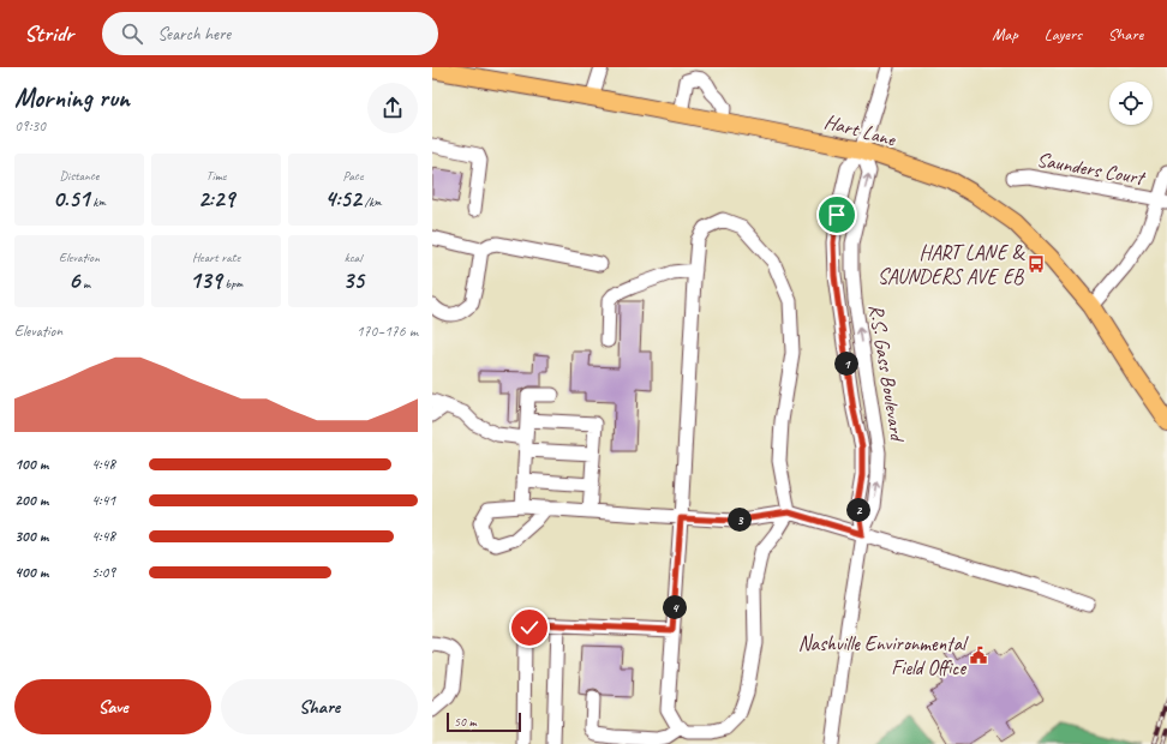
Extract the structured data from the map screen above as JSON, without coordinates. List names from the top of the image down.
{
  "streets": {
    "main road": ["Hart Lane"],
    "street": ["Saunders Court", "R.S. Gass Boulevard"]
  },
  "crossings": [
    ["Hart Lane", "R.S. Gass Boulevard"]
  ],
  "places": {
    "bus stop": ["HART LANE & SAUNDERS AVE EB"],
    "public building": ["Nashville Environmental Field Office"]
  },
  "scale_bar": "50 m",
  "page": {
    "header": "Stridr",
    "search": "Search here",
    "nav": ["Map", "Layers", "Share"],
    "heading": ["Morning run", "09:30"],
    "stats": [
      ["Distance", "0.51 km"],
      ["Time", "2:29"],
      ["Pace", "4:52 /km"],
      ["Elevation", "6 m"],
      ["Heart rate", "139 bpm"],
      ["kcal", "35"]
    ],
    "chart": ["Elevation", "170–176 m"],
    "pins": [
      "1",
      "2",
      "3",
      "4"
    ],
    "list": [
      {
        "name": "100 m",
        "note": "4:48"
      },
      {
        "name": "200 m",
        "note": "4:41"
      },
      {
        "name": "300 m",
        "note": "4:48"
      },
      {
        "name": "400 m",
        "note": "5:09"
      }
    ],
    "buttons": ["Save", "Share"],
    "scale": "50 m"
  }
}
